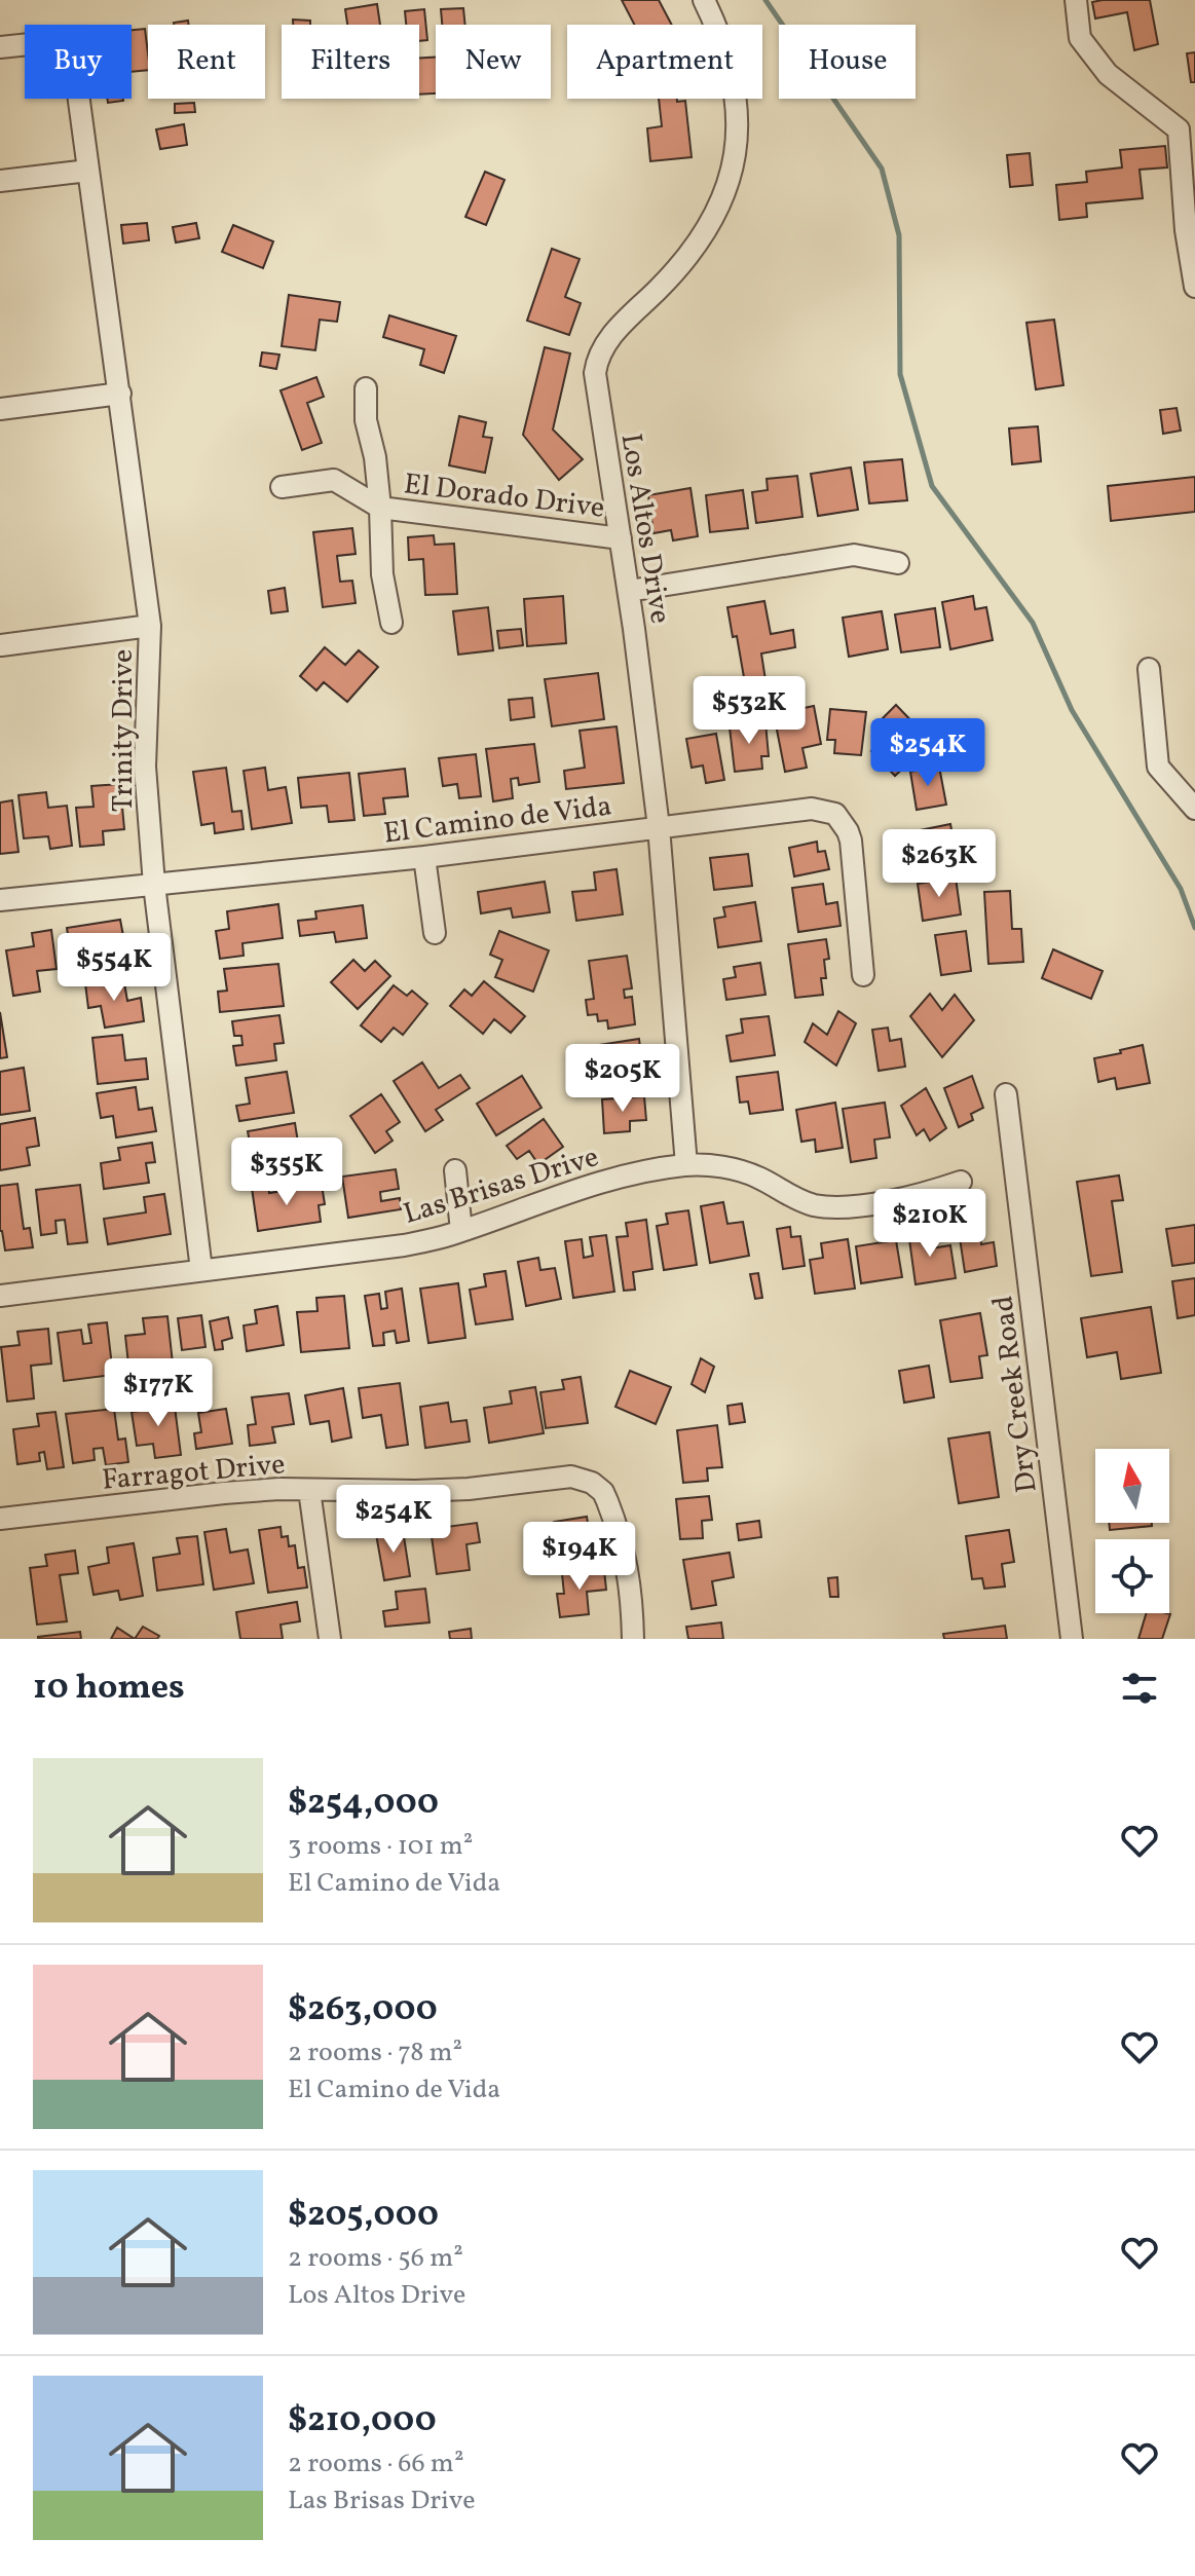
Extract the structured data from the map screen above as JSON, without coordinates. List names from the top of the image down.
{
  "streets": {
    "street": [
      "El Dorado Drive",
      "Los Altos Drive",
      "Trinity Drive",
      "El Camino de Vida",
      "Las Brisas Drive",
      "Dry Creek Road",
      "Farragot Drive"
    ]
  },
  "crossings": [
    ["El Dorado Drive", "Los Altos Drive"],
    ["Los Altos Drive", "El Camino de Vida"],
    ["Los Altos Drive", "Las Brisas Drive"],
    ["Trinity Drive", "El Camino de Vida"],
    ["Trinity Drive", "Las Brisas Drive"]
  ],
  "north": "top",
  "page": {
    "chip": [
      "Buy",
      "Rent",
      "Filters",
      "New",
      "Apartment",
      "House"
    ],
    "price": [
      "$532K",
      "$254K",
      "$263K",
      "$554K",
      "$205K",
      "$355K",
      "$210K",
      "$177K",
      "$254K",
      "$194K"
    ],
    "heading": "10 homes",
    "list": [
      {
        "name": "$254,000",
        "note": "3 rooms · 101 m² · El Camino de Vida"
      },
      {
        "name": "$263,000",
        "note": "2 rooms · 78 m² · El Camino de Vida"
      },
      {
        "name": "$205,000",
        "note": "2 rooms · 56 m² · Los Altos Drive"
      },
      {
        "name": "$210,000",
        "note": "2 rooms · 66 m² · Las Brisas Drive"
      }
    ]
  }
}
